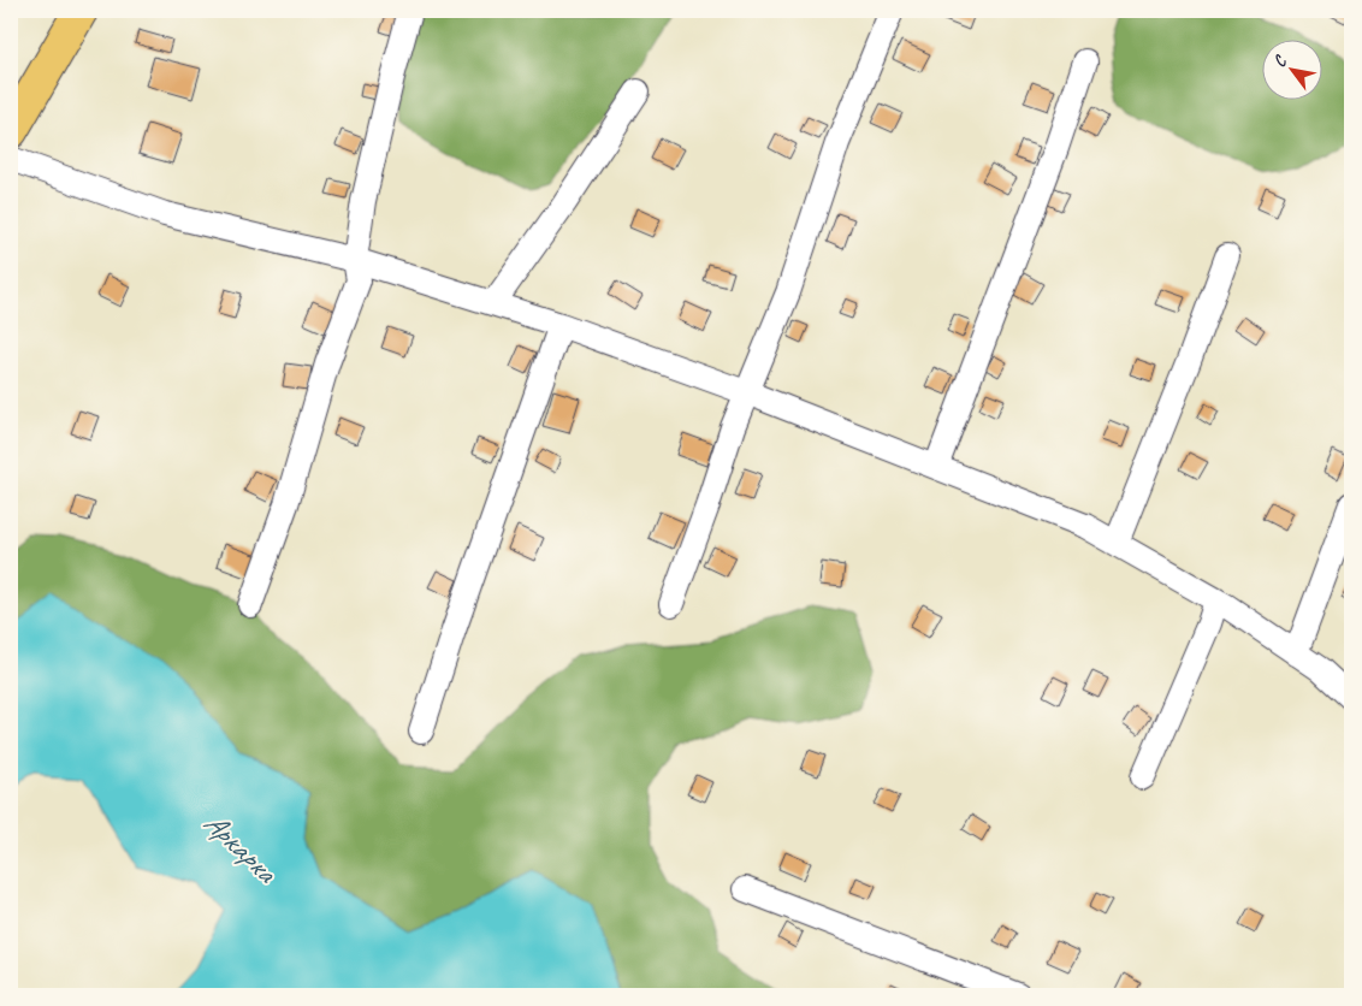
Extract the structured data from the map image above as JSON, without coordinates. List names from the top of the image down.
{
  "water": ["Аркарка"],
  "north": "top left"
}
